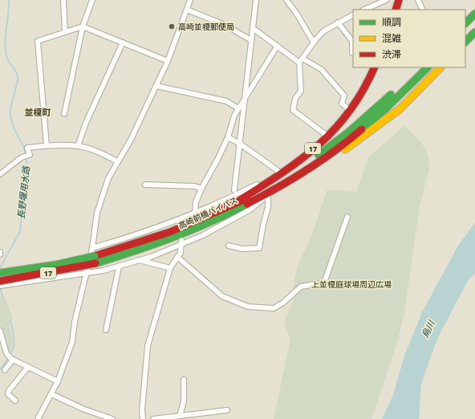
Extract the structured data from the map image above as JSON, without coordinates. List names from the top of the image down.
{
  "streets": {
    "highway": ["17", "高崎前橋バイパス"]
  },
  "crossings": [
    ["17", "高崎前橋バイパス"]
  ],
  "districts": ["並榎町"],
  "water": ["長野堰用水路", "烏川"],
  "parks": ["上並榎庭球場周辺広場"],
  "places": ["高崎並榎郵便局"],
  "legend": ["順調", "混雑", "渋滞"]
}
